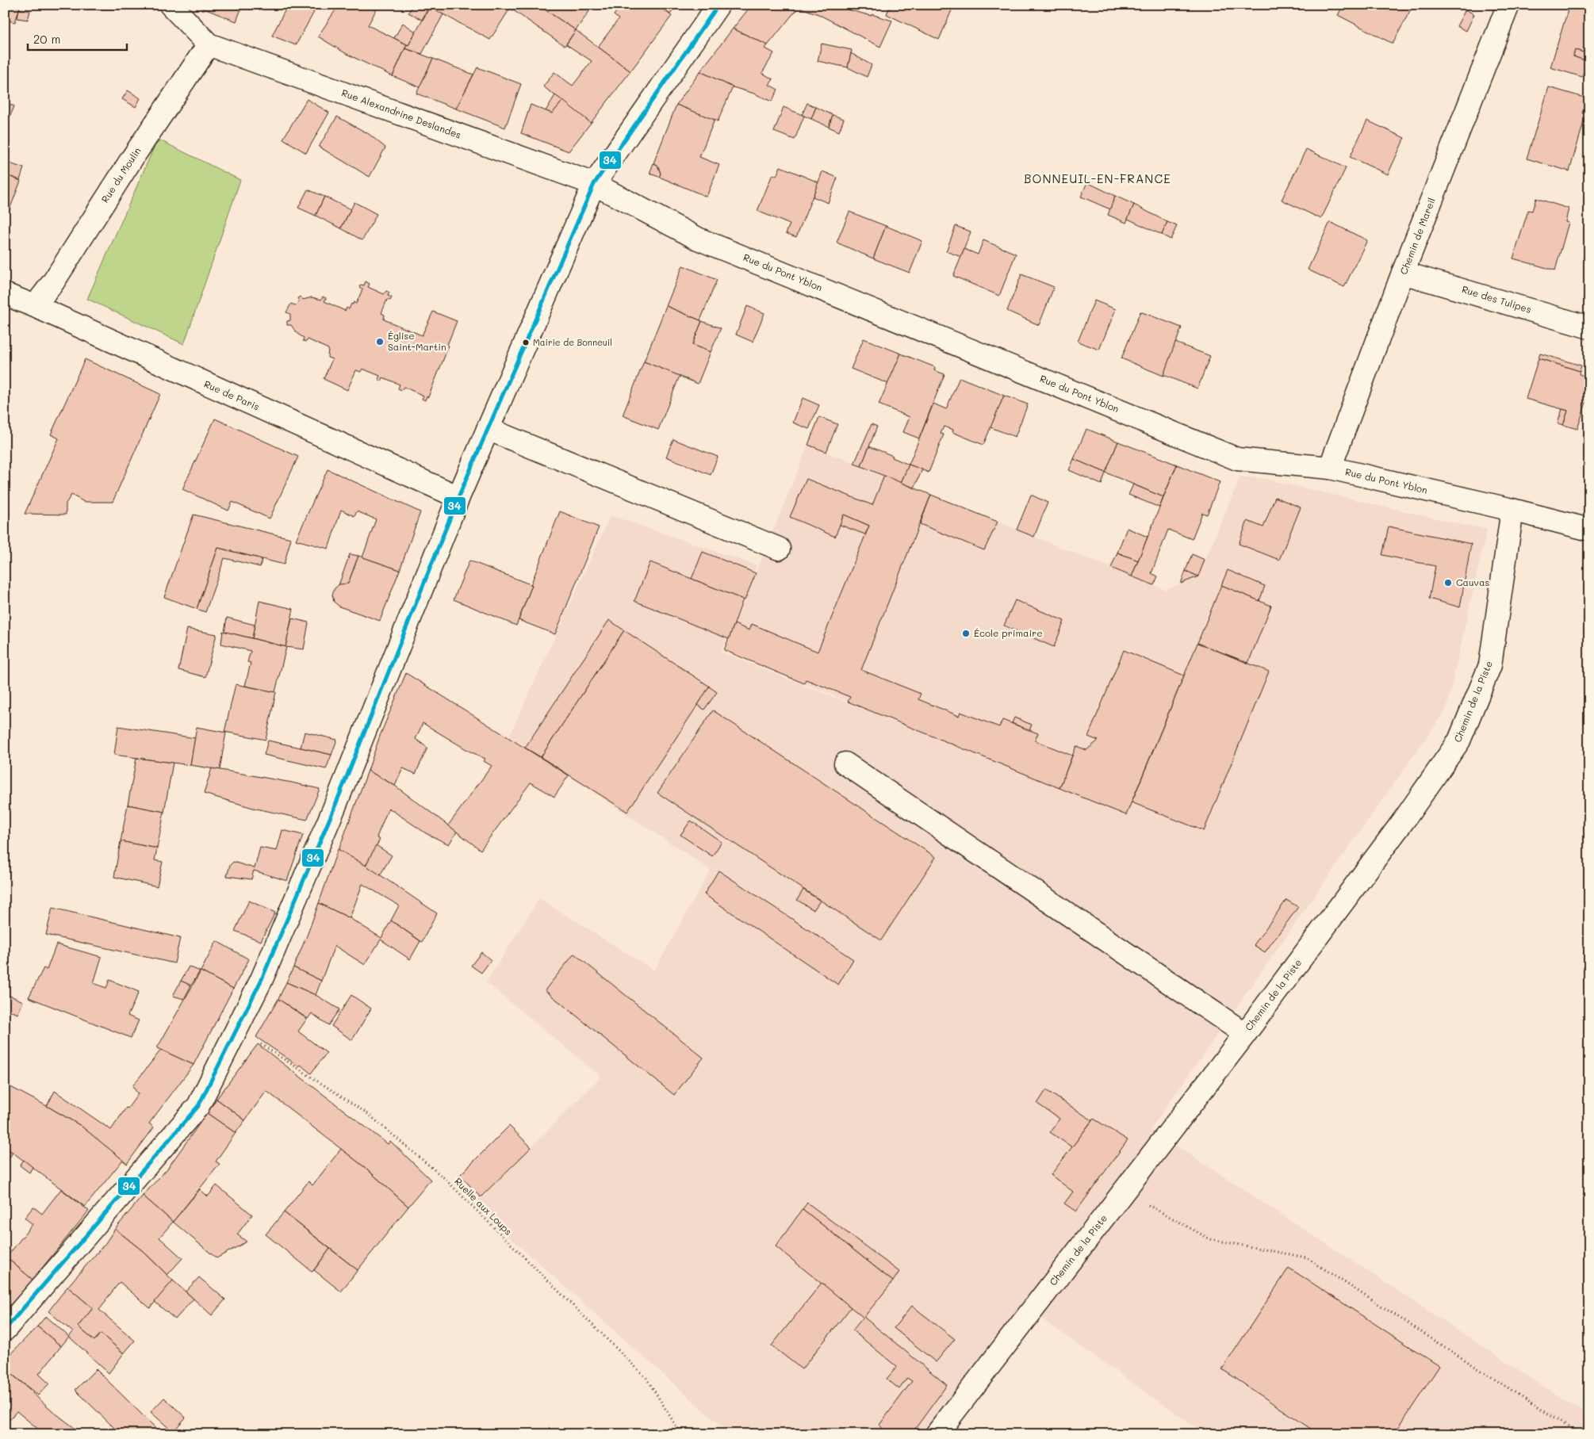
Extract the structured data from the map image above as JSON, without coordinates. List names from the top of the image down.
{
  "streets": {
    "street": [
      "Rue Alexandrine Deslandes",
      "Rue du Moulin",
      "Chemin de Mareil",
      "Rue du Pont Yblon",
      "Rue des Tulipes",
      "Rue de Paris",
      "Chemin de la Piste"
    ],
    "path": ["Ruelle aux Loups"]
  },
  "crossings": [
    ["Rue Alexandrine Deslandes", "Rue du Moulin"],
    ["Rue Alexandrine Deslandes", "Rue du Pont Yblon"],
    ["Rue du Moulin", "Rue de Paris"],
    ["Chemin de Mareil", "Rue du Pont Yblon"],
    ["Chemin de Mareil", "Rue des Tulipes"],
    ["Rue du Pont Yblon", "Chemin de la Piste"]
  ],
  "districts": ["BONNEUIL-EN-FRANCE"],
  "places": [
    "Église Saint-Martin",
    "Mairie de Bonneuil",
    "Cauvas",
    "École primaire"
  ],
  "lines": ["transit line 34"],
  "scale_bar": "20 m"
}
